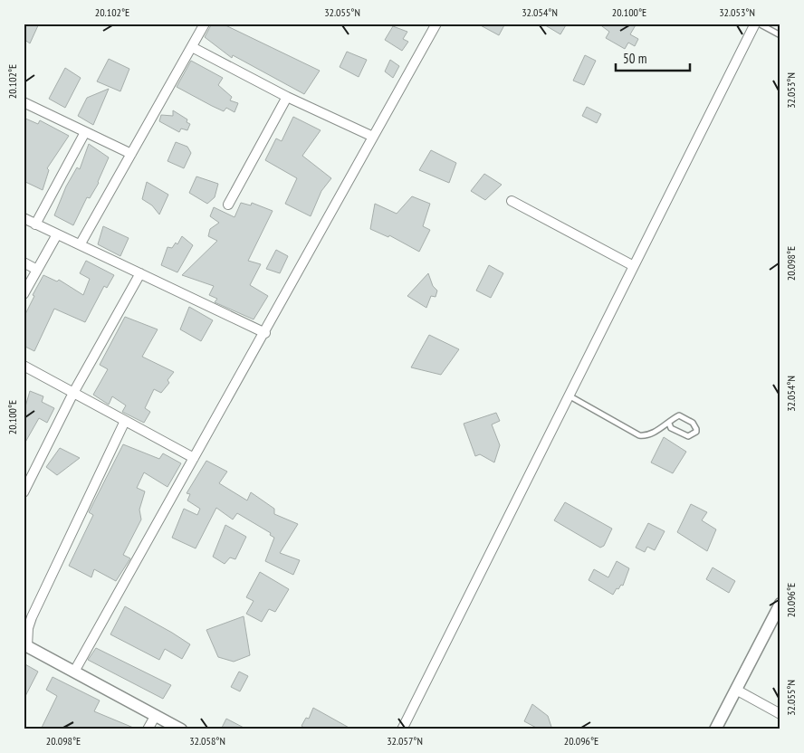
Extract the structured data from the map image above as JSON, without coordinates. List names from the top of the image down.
{
  "scale_bar": "50 m",
  "coordinates": [
    "20.102°E",
    "32.055°N",
    "32.054°N",
    "20.100°E",
    "32.053°N",
    "20.098°E",
    "20.096°E",
    "32.058°N",
    "32.057°N"
  ]
}
